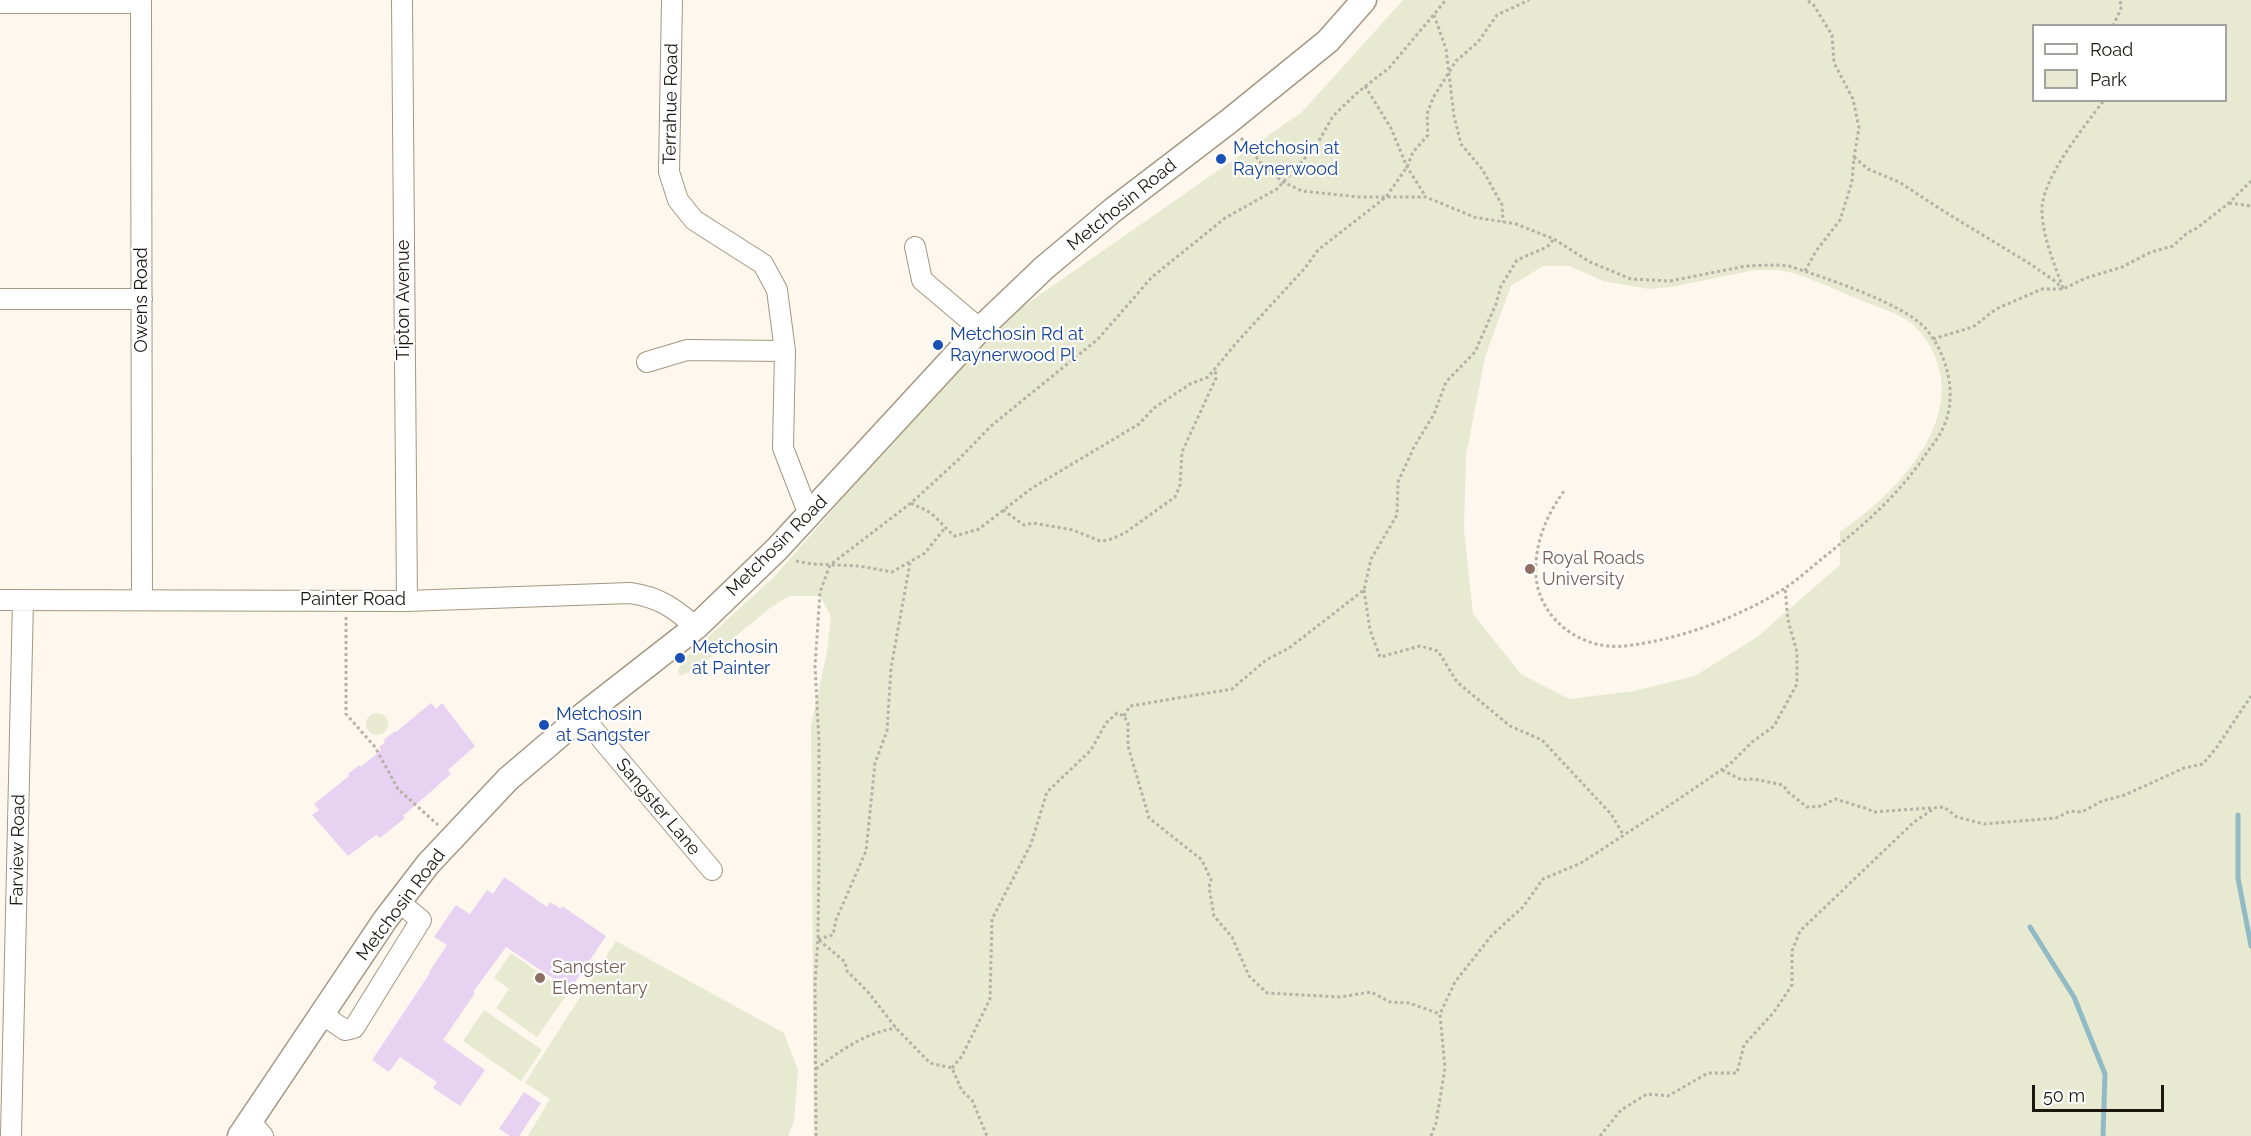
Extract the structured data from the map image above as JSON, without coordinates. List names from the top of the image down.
{
  "streets": {
    "main road": ["Metchosin Road"],
    "street": [
      "Terrahue Road",
      "Owens Road",
      "Tipton Avenue",
      "Painter Road",
      "Sangster Lane",
      "Farview Road"
    ]
  },
  "crossings": [
    ["Terrahue Road", "Metchosin Road"],
    ["Metchosin Road", "Painter Road"],
    ["Metchosin Road", "Sangster Lane"],
    ["Owens Road", "Painter Road"],
    ["Tipton Avenue", "Painter Road"],
    ["Painter Road", "Farview Road"]
  ],
  "places": [
    "Metchosin at Raynerwood",
    "Metchosin Rd at Raynerwood Pl",
    "Royal Roads University",
    "Metchosin at Painter",
    "Metchosin at Sangster",
    "Sangster Elementary"
  ],
  "legend": ["Road", "Park"],
  "scale_bar": "50 m"
}
